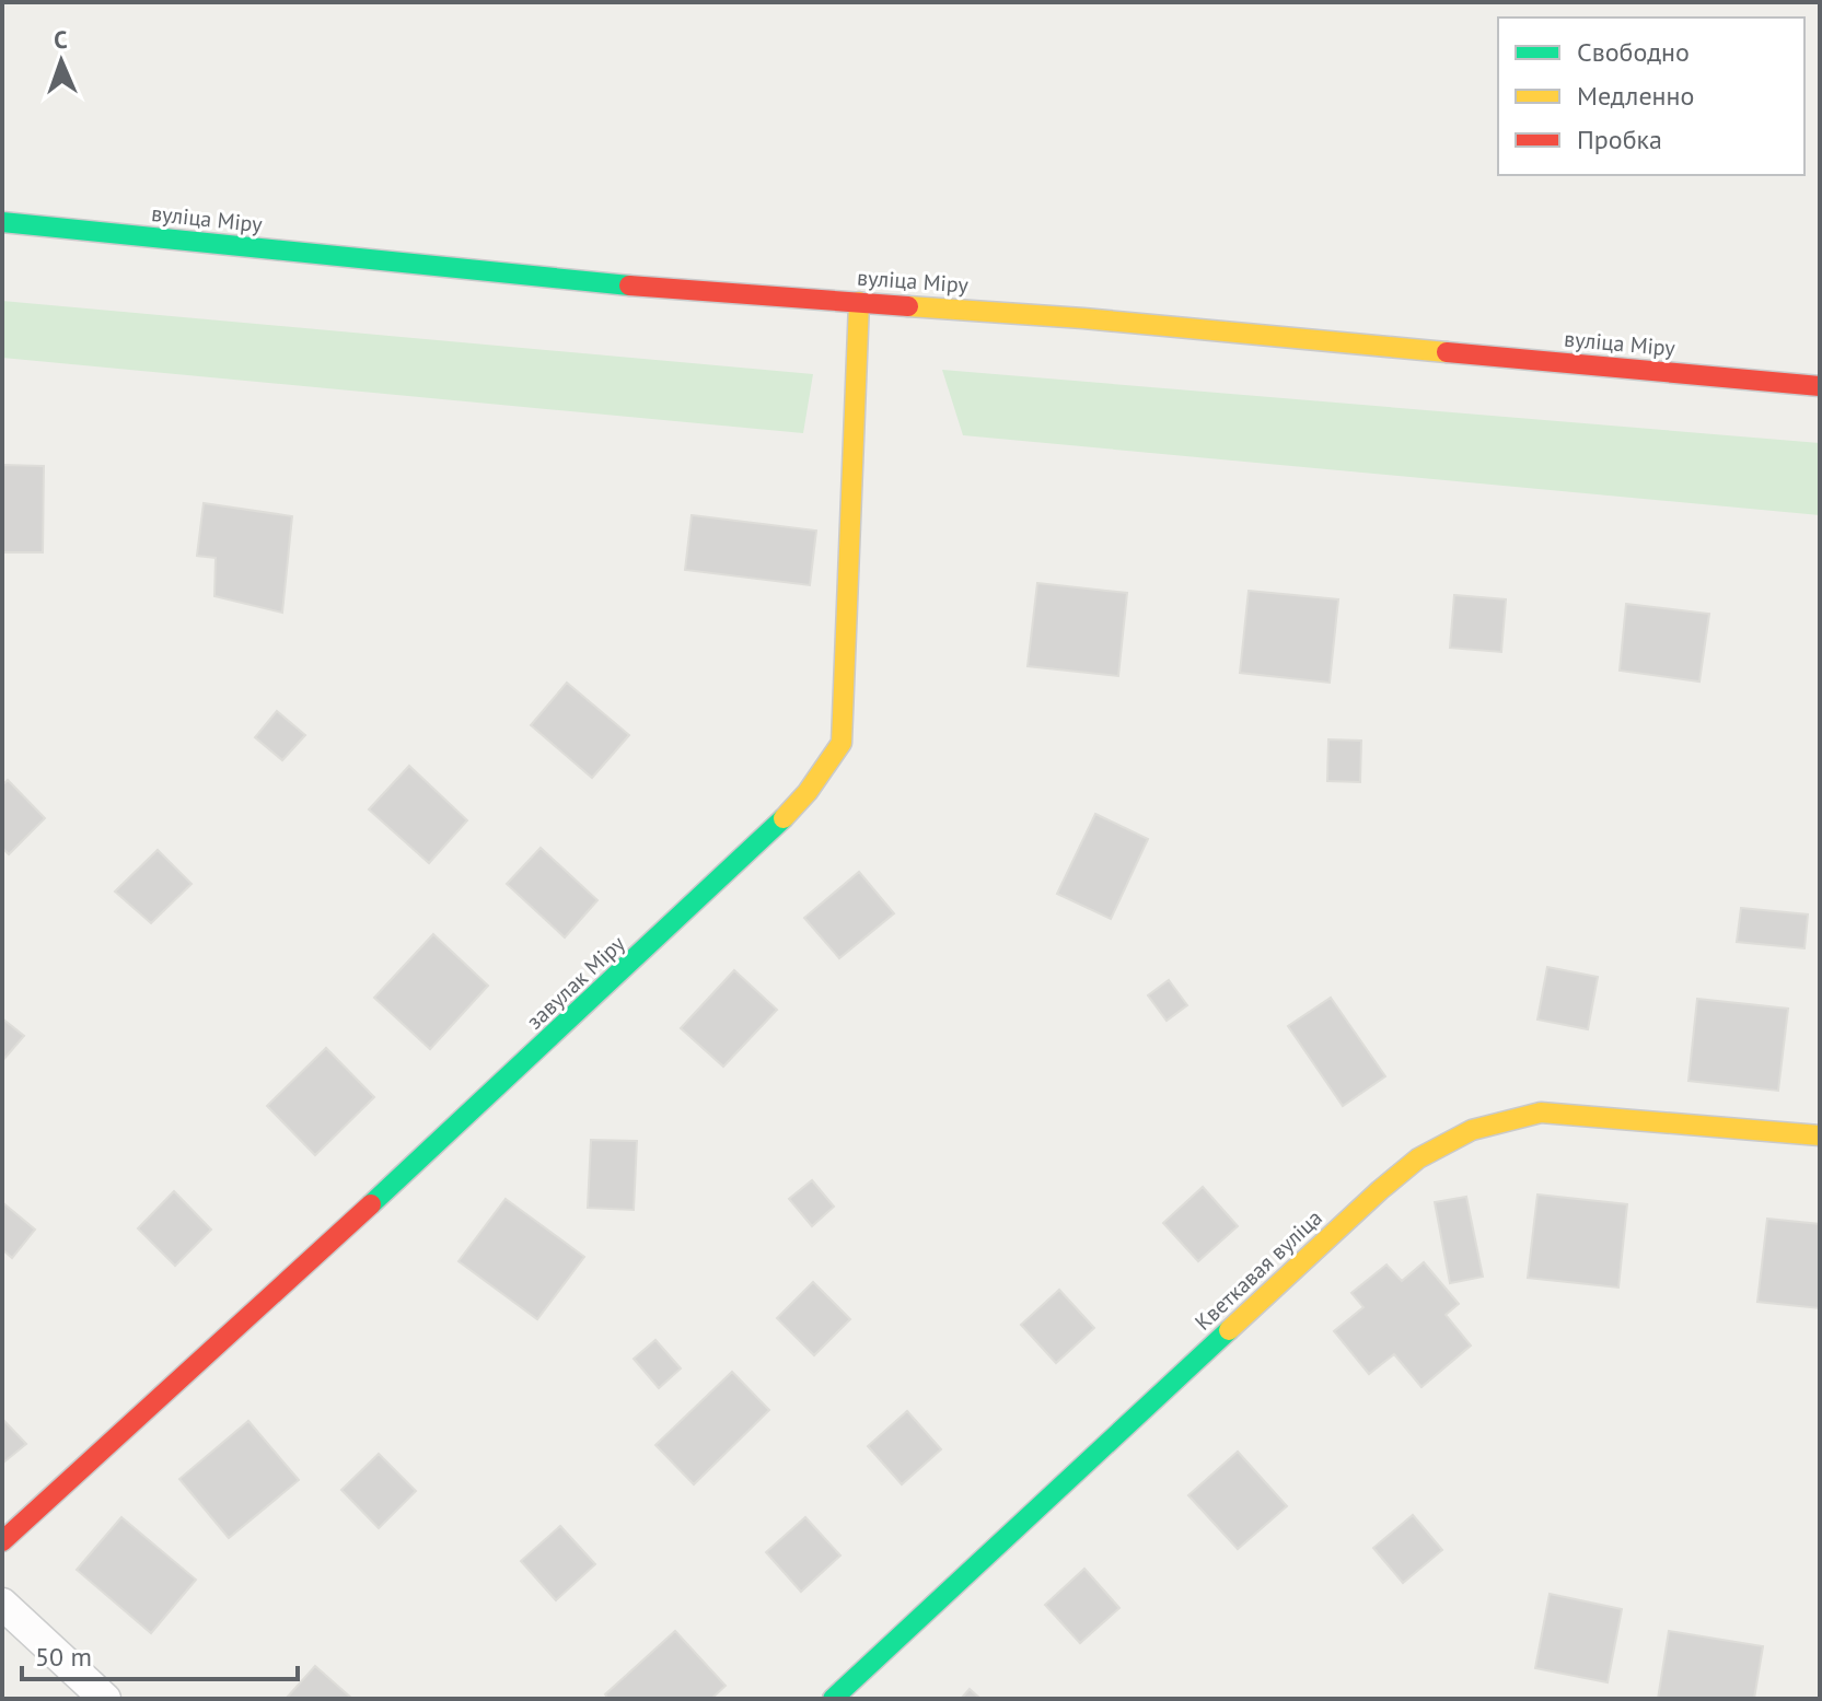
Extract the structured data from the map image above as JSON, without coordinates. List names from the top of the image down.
{
  "streets": {
    "street": ["вуліца Міру", "завулак Міру", "Кветкавая вуліца"]
  },
  "crossings": [
    ["вуліца Міру", "завулак Міру"]
  ],
  "legend": ["Свободно", "Медленно", "Пробка"],
  "scale_bar": "50 m",
  "north": "top"
}
